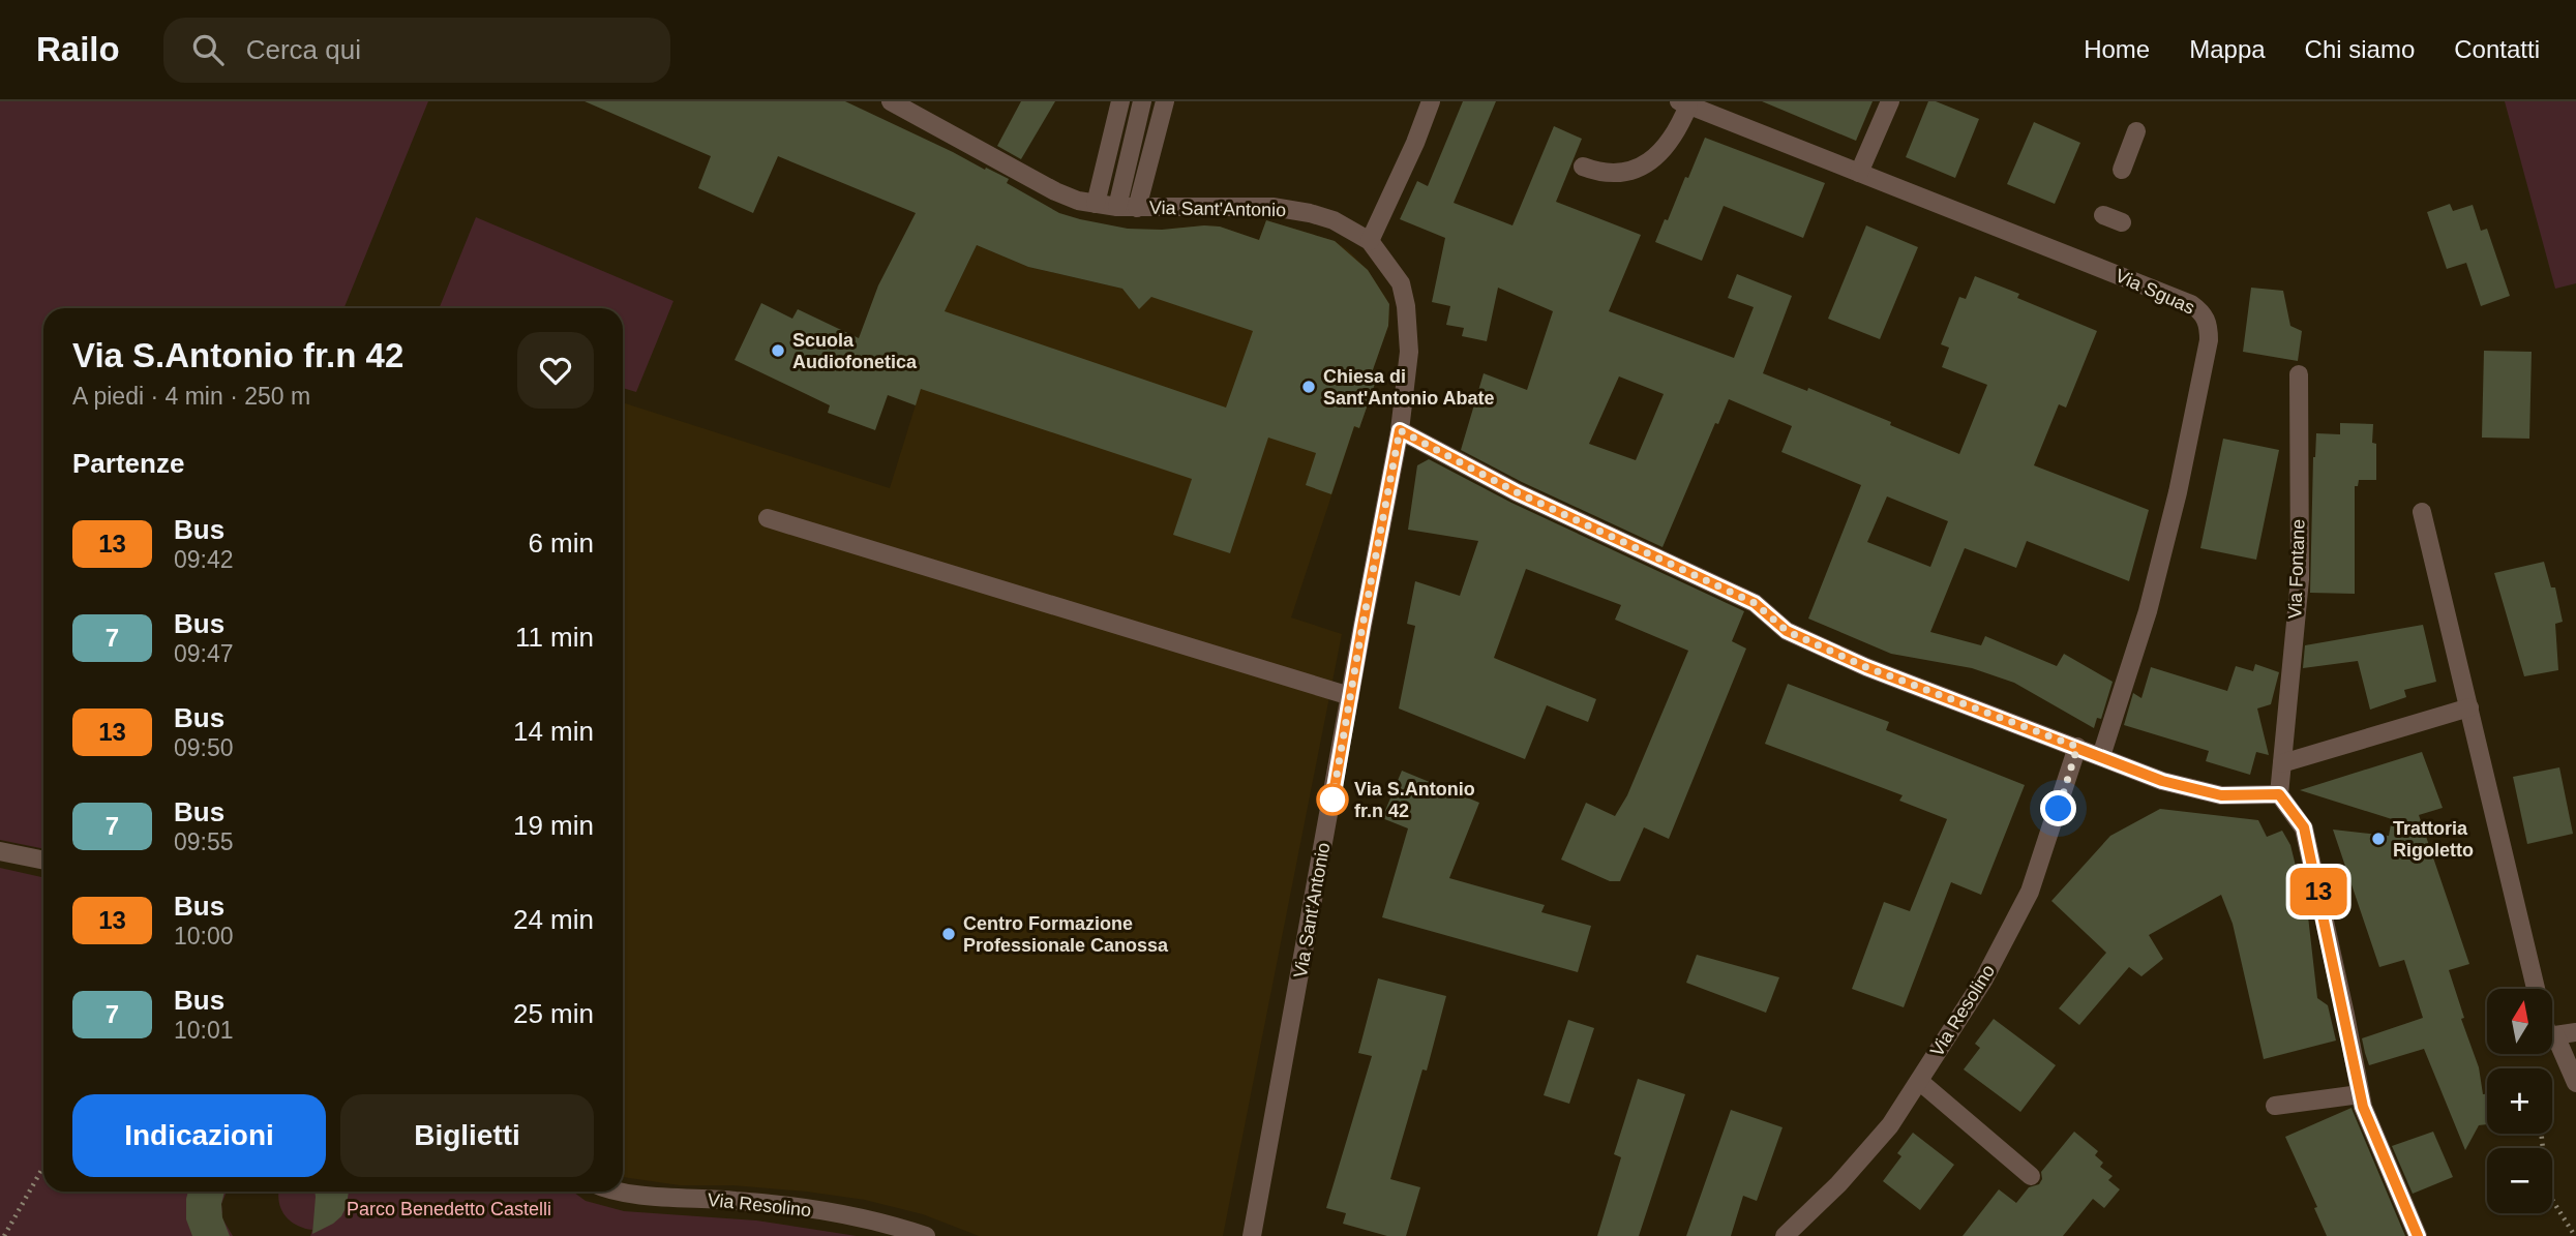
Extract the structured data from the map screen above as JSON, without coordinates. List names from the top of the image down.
{
  "streets": {
    "street": [
      "Via Sant'Antonio",
      "Via Sguas",
      "Via Fontane",
      "Via Resolino"
    ]
  },
  "parks": ["Parco Benedetto Castelli"],
  "places": [
    "Scuola Audiofonetica",
    "Chiesa di Sant'Antonio Abate",
    "Via S.Antonio fr.n 42",
    "Trattoria Rigoletto",
    "Centro Formazione Professionale Canossa"
  ],
  "lines": ["bus line 13"],
  "north": "top",
  "page": {
    "header": "Railo",
    "search": "Cerca qui",
    "nav": [
      "Home",
      "Mappa",
      "Chi siamo",
      "Contatti"
    ],
    "on_map": "13",
    "heading": [
      ["Via S.Antonio fr.n 42", "A piedi · 4 min · 250 m"],
      "Partenze"
    ],
    "list": [
      {
        "mark": "13",
        "name": "Bus",
        "note": "09:42",
        "value": "6 min"
      },
      {
        "mark": "7",
        "name": "Bus",
        "note": "09:47",
        "value": "11 min"
      },
      {
        "mark": "13",
        "name": "Bus",
        "note": "09:50",
        "value": "14 min"
      },
      {
        "mark": "7",
        "name": "Bus",
        "note": "09:55",
        "value": "19 min"
      },
      {
        "mark": "13",
        "name": "Bus",
        "note": "10:00",
        "value": "24 min"
      },
      {
        "mark": "7",
        "name": "Bus",
        "note": "10:01",
        "value": "25 min"
      }
    ],
    "map_buttons": ["+", "−"],
    "buttons": ["Indicazioni", "Biglietti"]
  }
}
